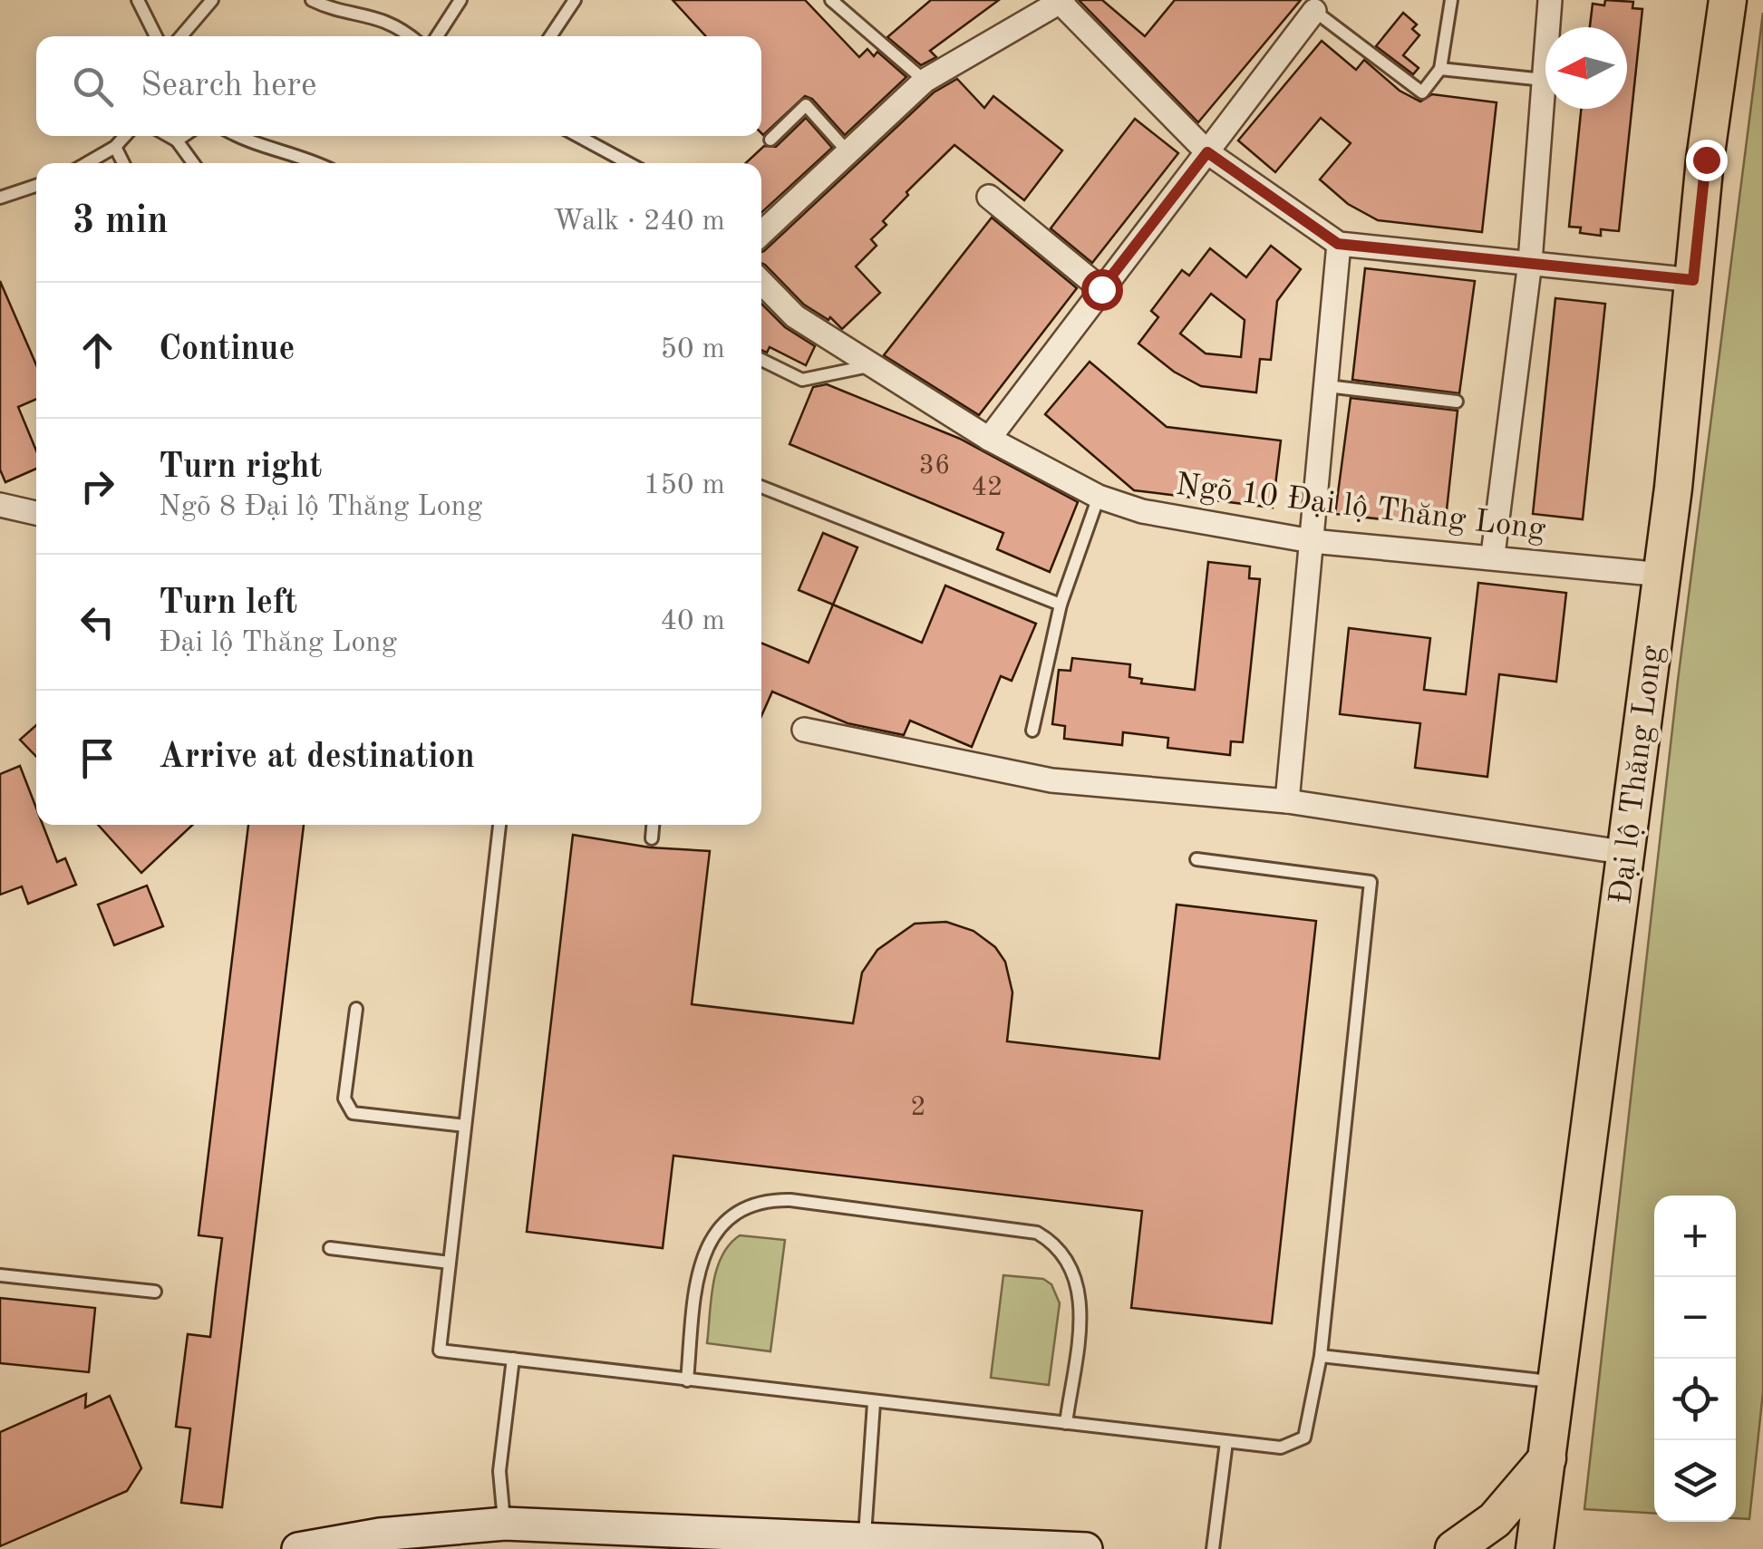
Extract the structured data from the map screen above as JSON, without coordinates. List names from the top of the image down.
{
  "streets": {
    "main road": ["Đại lộ Thăng Long"],
    "street": ["Ngõ 10 Đại lộ Thăng Long"]
  },
  "crossings": [
    ["Ngõ 10 Đại lộ Thăng Long", "Đại lộ Thăng Long"]
  ],
  "house_numbers": ["36", "42", "2"],
  "north": "left",
  "page": {
    "search": "Search here",
    "heading": ["3 min", "Walk · 240 m"],
    "list": [
      ["Continue", "50 m"],
      ["Turn right", "Ngõ 8 Đại lộ Thăng Long", "150 m"],
      ["Turn left", "Đại lộ Thăng Long", "40 m"],
      "Arrive at destination"
    ],
    "map_buttons": ["+", "−"]
  }
}
